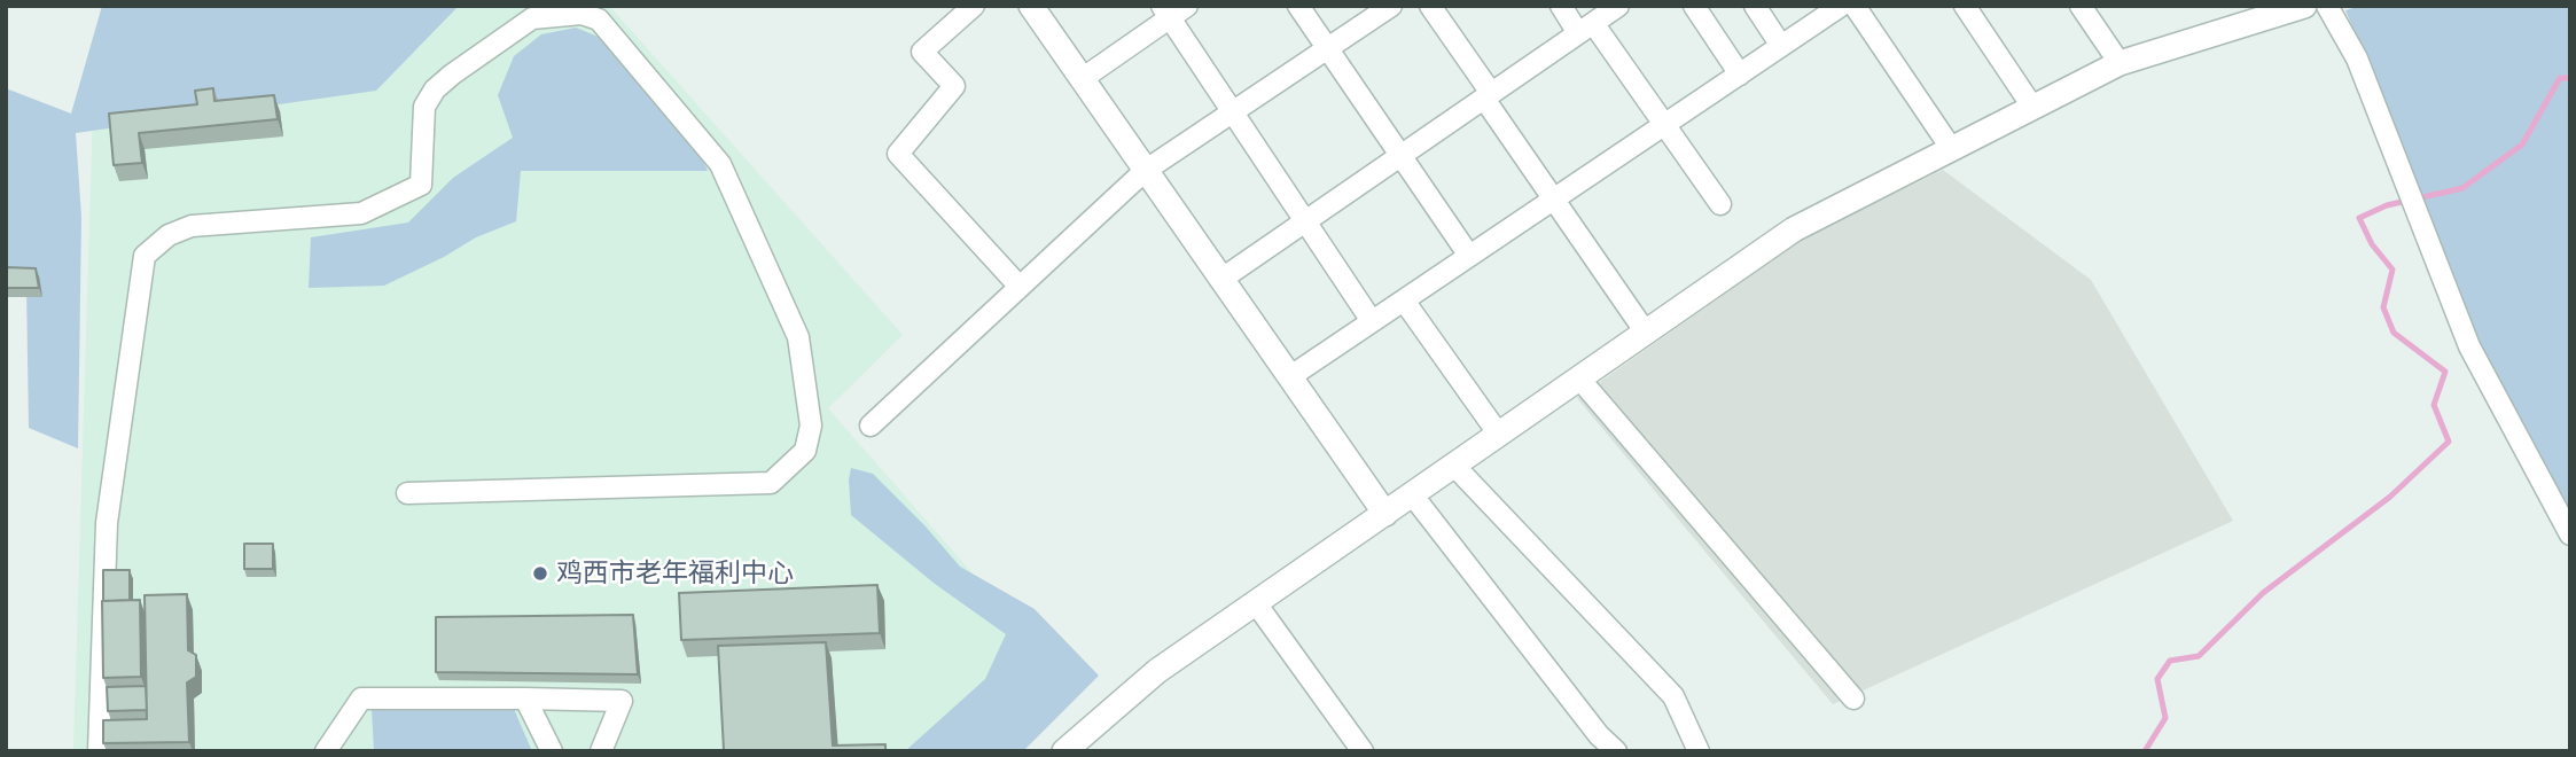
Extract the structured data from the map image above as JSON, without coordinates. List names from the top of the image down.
{
  "places": ["鸡西市老年福利中心"]
}
